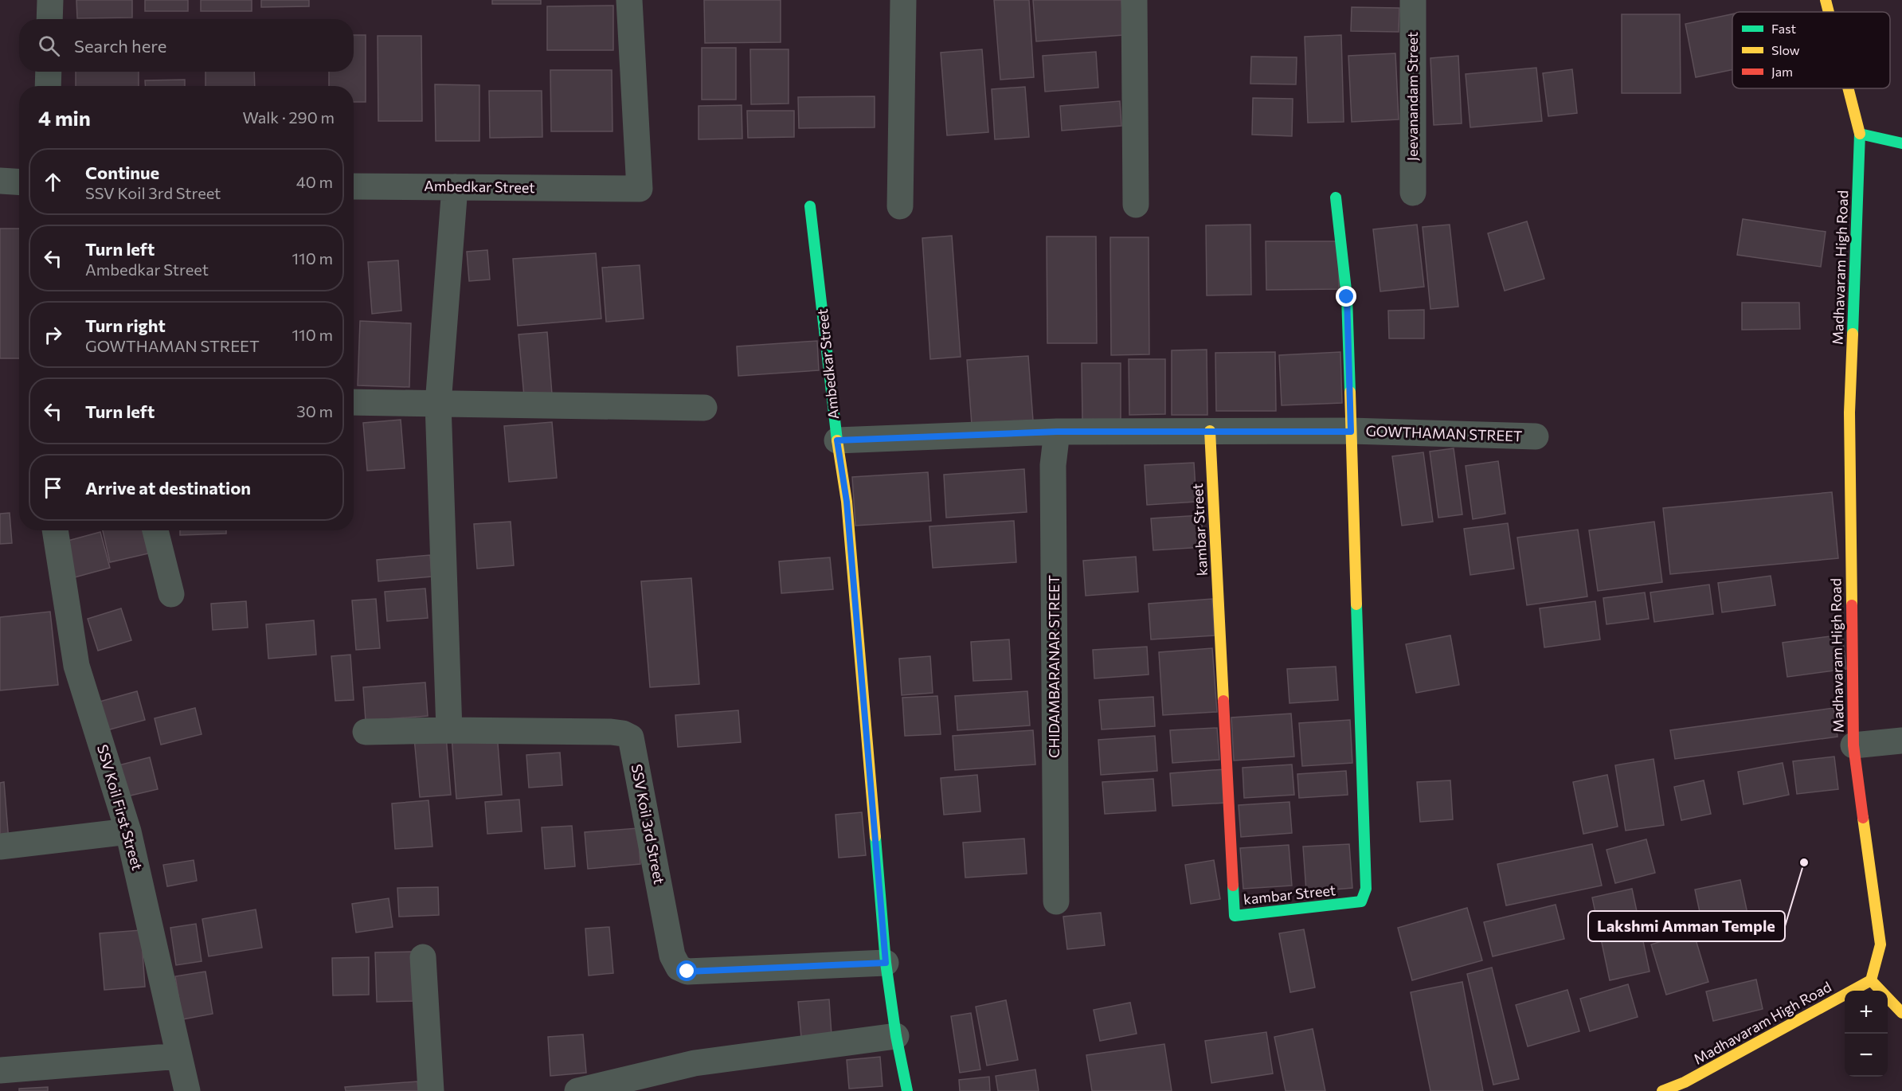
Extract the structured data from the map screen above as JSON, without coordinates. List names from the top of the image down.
{
  "streets": {
    "street": [
      "Jeevanandam Street",
      "Ambedkar Street",
      "Madhavaram High Road",
      "GOWTHAMAN STREET",
      "kambar Street",
      "CHIDAMBARANAR STREET",
      "SSV Koil First Street",
      "SSV Koil 3rd Street"
    ]
  },
  "crossings": [
    ["Ambedkar Street", "GOWTHAMAN STREET"],
    ["Ambedkar Street", "SSV Koil 3rd Street"],
    ["GOWTHAMAN STREET", "kambar Street"],
    ["GOWTHAMAN STREET", "CHIDAMBARANAR STREET"]
  ],
  "places": ["Lakshmi Amman Temple"],
  "legend": ["Fast", "Slow", "Jam"],
  "page": {
    "search": "Search here",
    "heading": ["4 min", "Walk · 290 m"],
    "list": [
      ["Continue", "SSV Koil 3rd Street", "40 m"],
      ["Turn left", "Ambedkar Street", "110 m"],
      ["Turn right", "GOWTHAMAN STREET", "110 m"],
      ["Turn left", "30 m"],
      "Arrive at destination"
    ],
    "map_buttons": ["+", "−"]
  }
}
